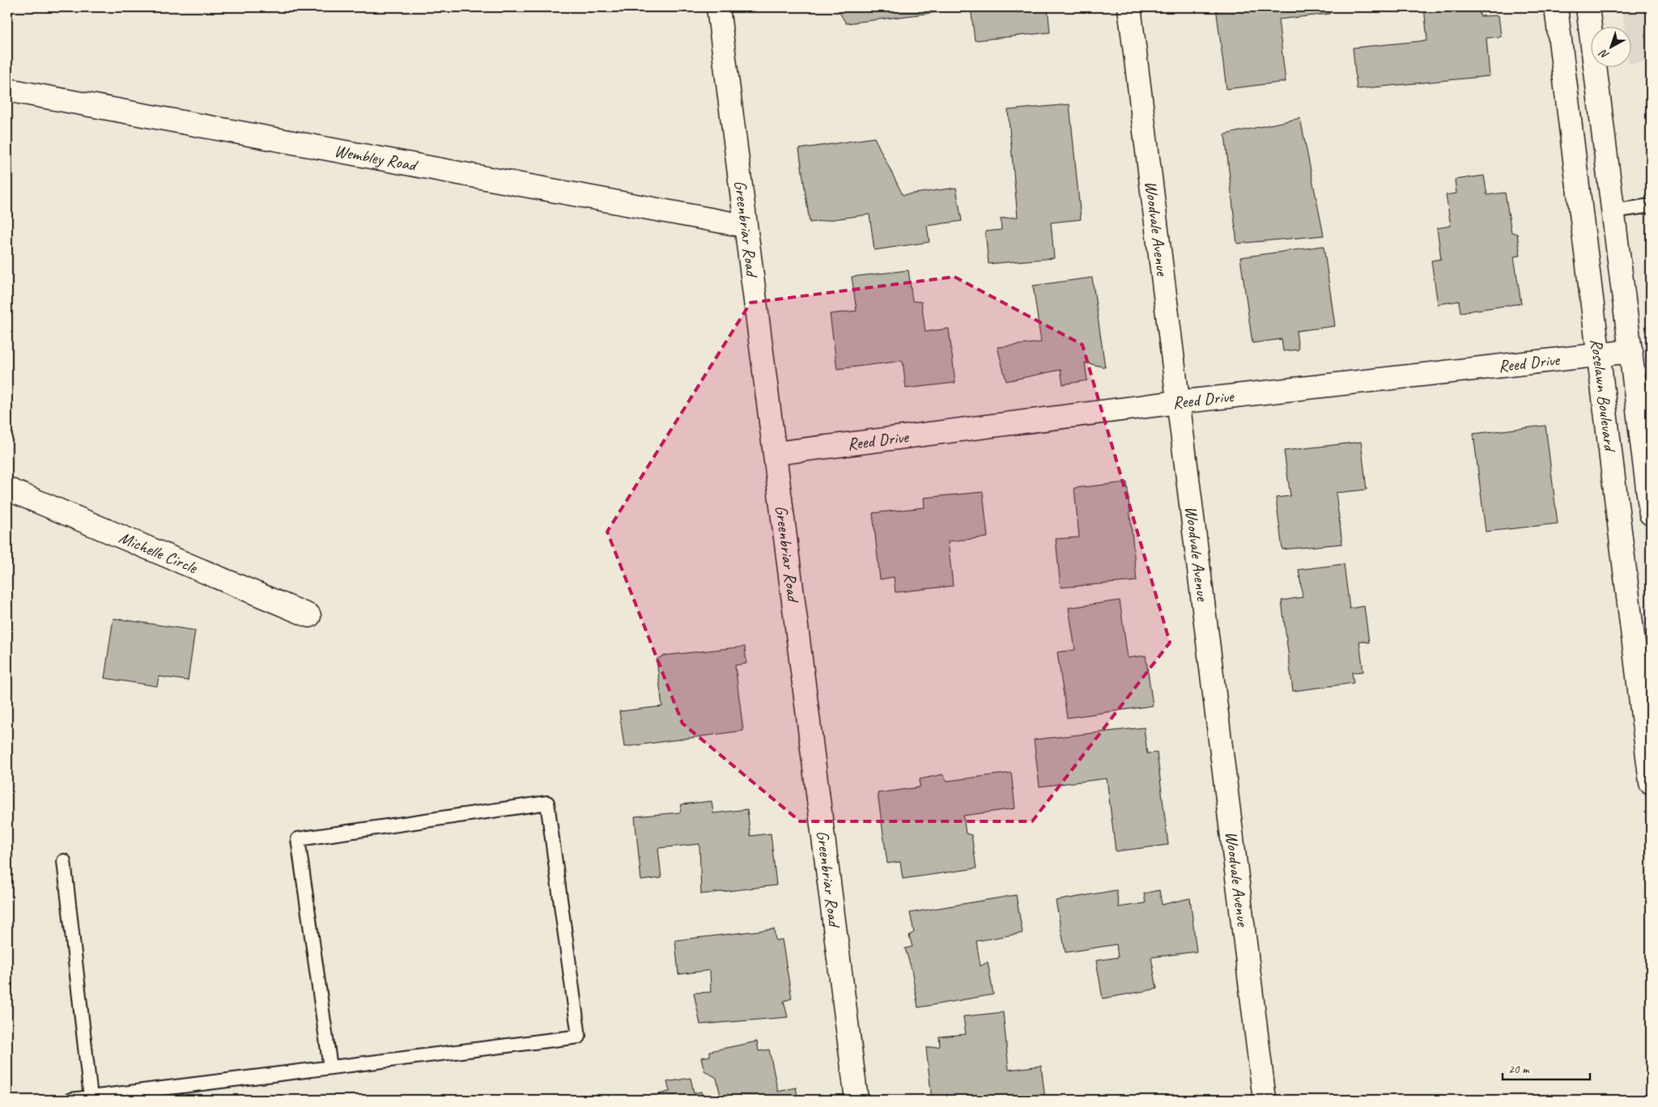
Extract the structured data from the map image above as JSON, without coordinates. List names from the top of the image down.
{
  "streets": {
    "street": [
      "Wembley Road",
      "Greenbriar Road",
      "Woodvale Avenue",
      "Reed Drive",
      "Roselawn Boulevard",
      "Michelle Circle"
    ]
  },
  "crossings": [
    ["Wembley Road", "Greenbriar Road"],
    ["Greenbriar Road", "Reed Drive"],
    ["Woodvale Avenue", "Reed Drive"],
    ["Reed Drive", "Roselawn Boulevard"]
  ],
  "scale_bar": "20 m",
  "north": "bottom left"
}
